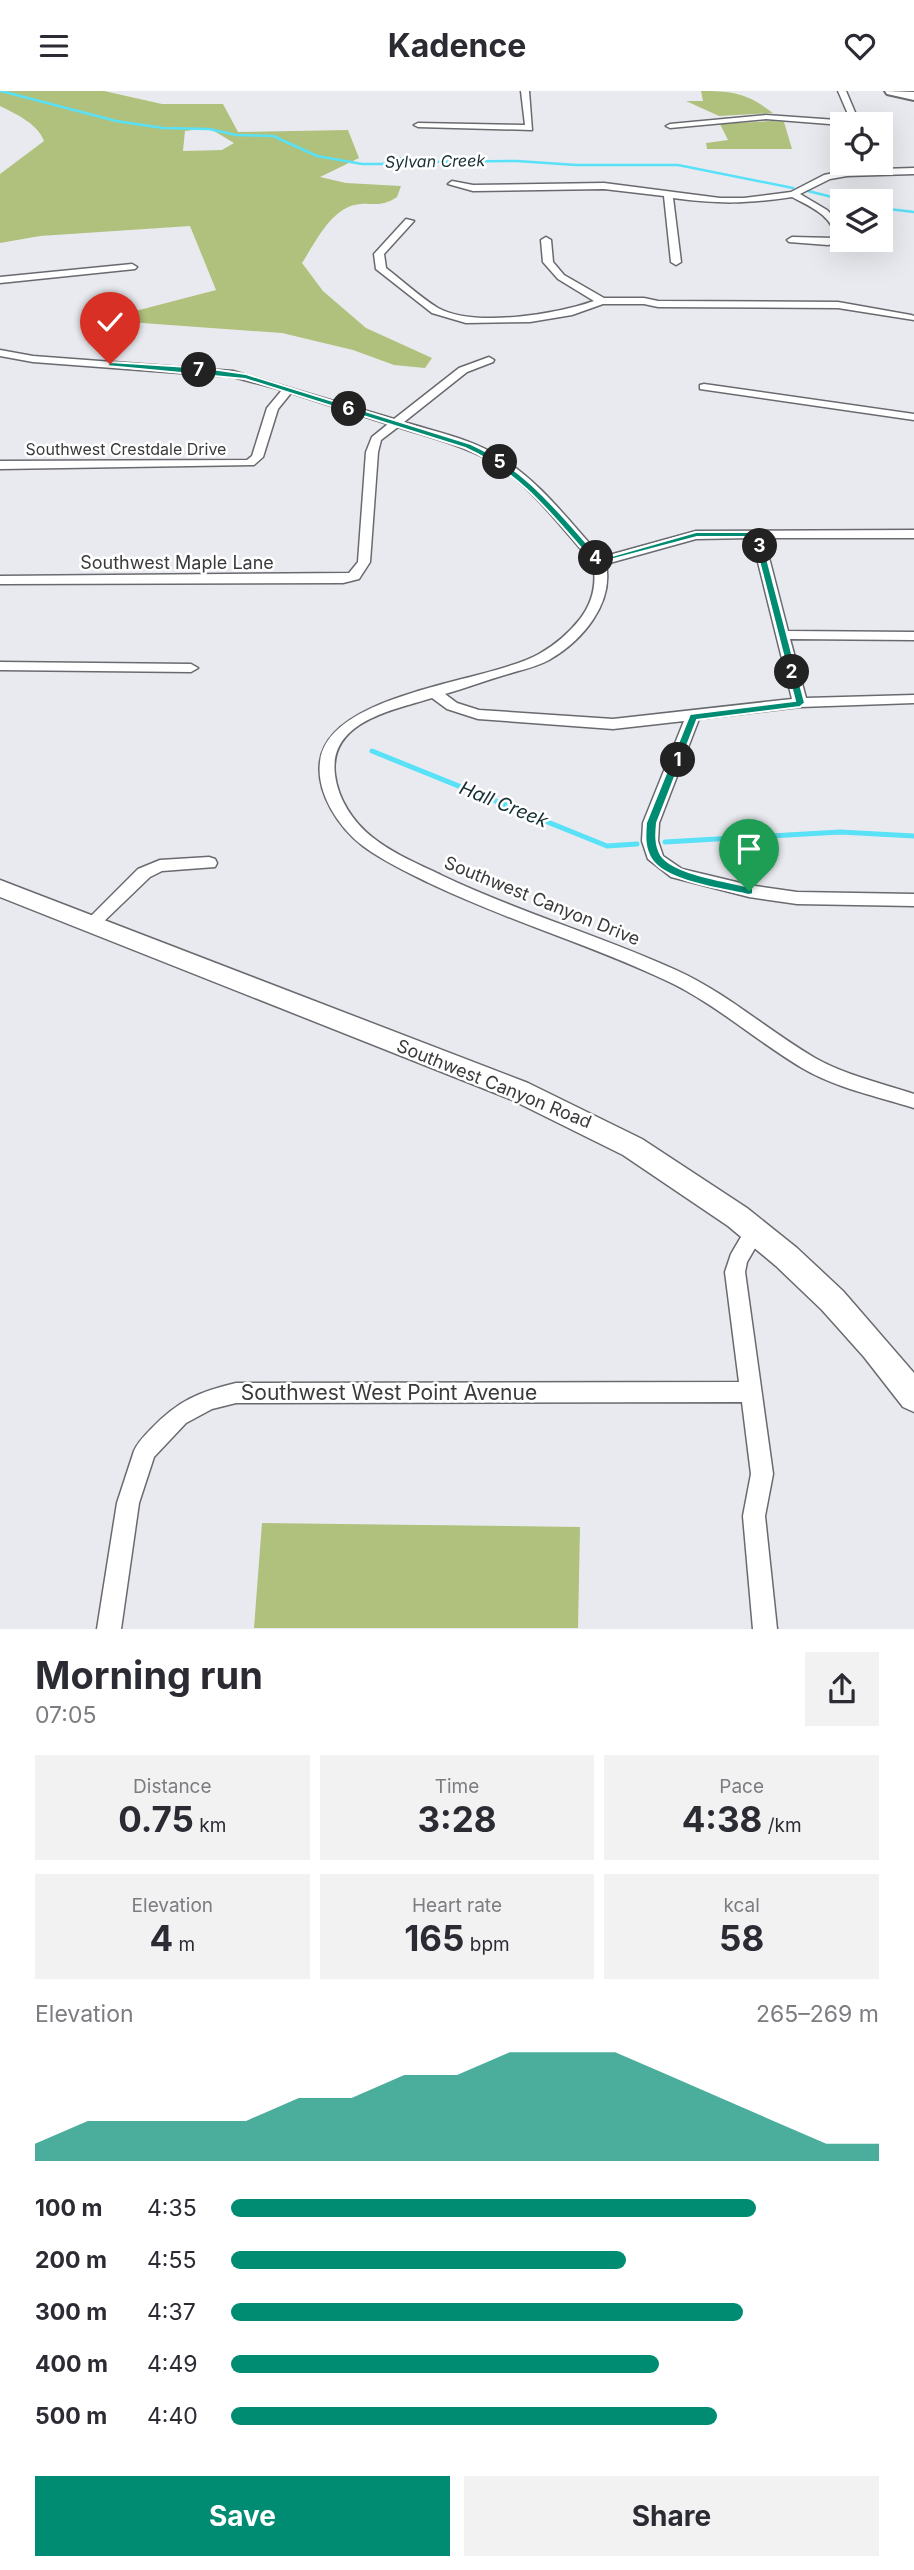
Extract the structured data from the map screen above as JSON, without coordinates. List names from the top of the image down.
{
  "streets": {
    "main road": ["Southwest Canyon Road"],
    "street": [
      "Southwest Crestdale Drive",
      "Southwest Maple Lane",
      "Southwest Canyon Drive",
      "Southwest West Point Avenue"
    ]
  },
  "water": ["Sylvan Creek", "Hall Creek"],
  "page": {
    "header": "Kadence",
    "pins": [
      "7",
      "6",
      "5",
      "3",
      "4",
      "2",
      "1"
    ],
    "heading": ["Morning run", "07:05"],
    "stats": [
      ["Distance", "0.75 km"],
      ["Time", "3:28"],
      ["Pace", "4:38 /km"],
      ["Elevation", "4 m"],
      ["Heart rate", "165 bpm"],
      ["kcal", "58"]
    ],
    "chart": ["Elevation", "265–269 m"],
    "list": [
      {
        "name": "100 m",
        "note": "4:35"
      },
      {
        "name": "200 m",
        "note": "4:55"
      },
      {
        "name": "300 m",
        "note": "4:37"
      },
      {
        "name": "400 m",
        "note": "4:49"
      },
      {
        "name": "500 m",
        "note": "4:40"
      }
    ],
    "buttons": ["Save", "Share"]
  }
}
